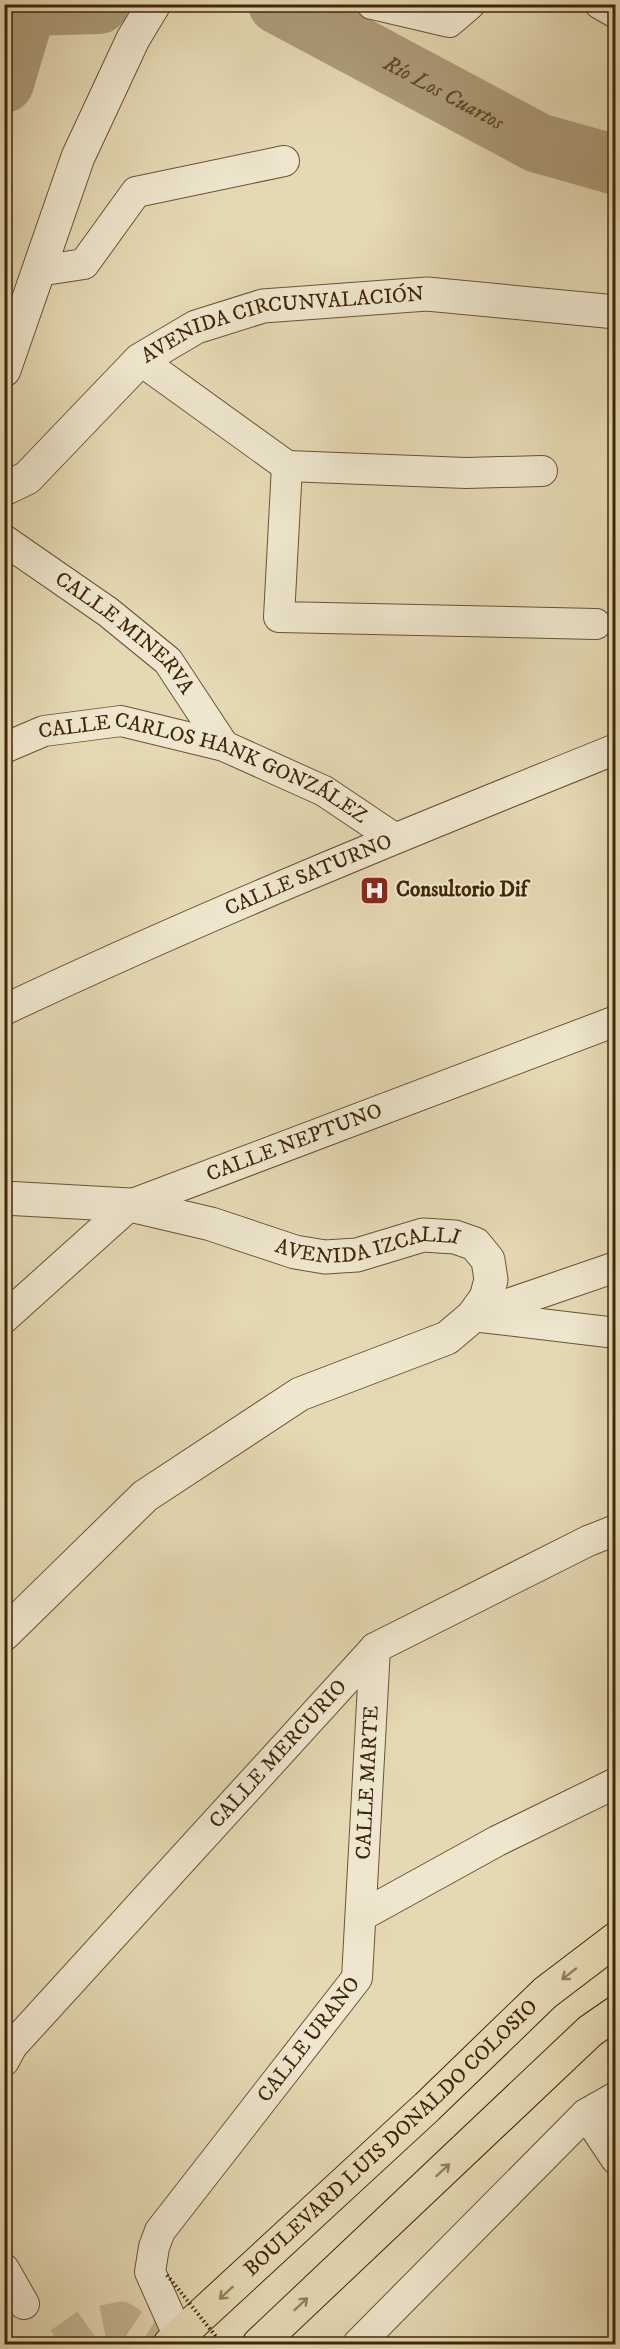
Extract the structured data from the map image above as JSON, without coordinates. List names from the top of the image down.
{
  "streets": {
    "highway": ["BOULEVARD LUIS DONALDO COLOSIO"],
    "street": [
      "AVENIDA CIRCUNVALACIÓN",
      "CALLE MINERVA",
      "CALLE CARLOS HANK GONZÁLEZ",
      "CALLE SATURNO",
      "CALLE NEPTUNO",
      "AVENIDA IZCALLI",
      "CALLE MERCURIO",
      "CALLE MARTE",
      "CALLE URANO"
    ]
  },
  "crossings": [
    ["CALLE MINERVA", "CALLE CARLOS HANK GONZÁLEZ"],
    ["CALLE CARLOS HANK GONZÁLEZ", "CALLE SATURNO"],
    ["CALLE NEPTUNO", "AVENIDA IZCALLI"],
    ["CALLE MERCURIO", "CALLE MARTE"],
    ["CALLE MARTE", "CALLE URANO"],
    ["CALLE URANO", "BOULEVARD LUIS DONALDO COLOSIO"]
  ],
  "water": ["Río Los Cuartos"],
  "places": {
    "hospital": ["Consultorio Dif"]
  }
}
